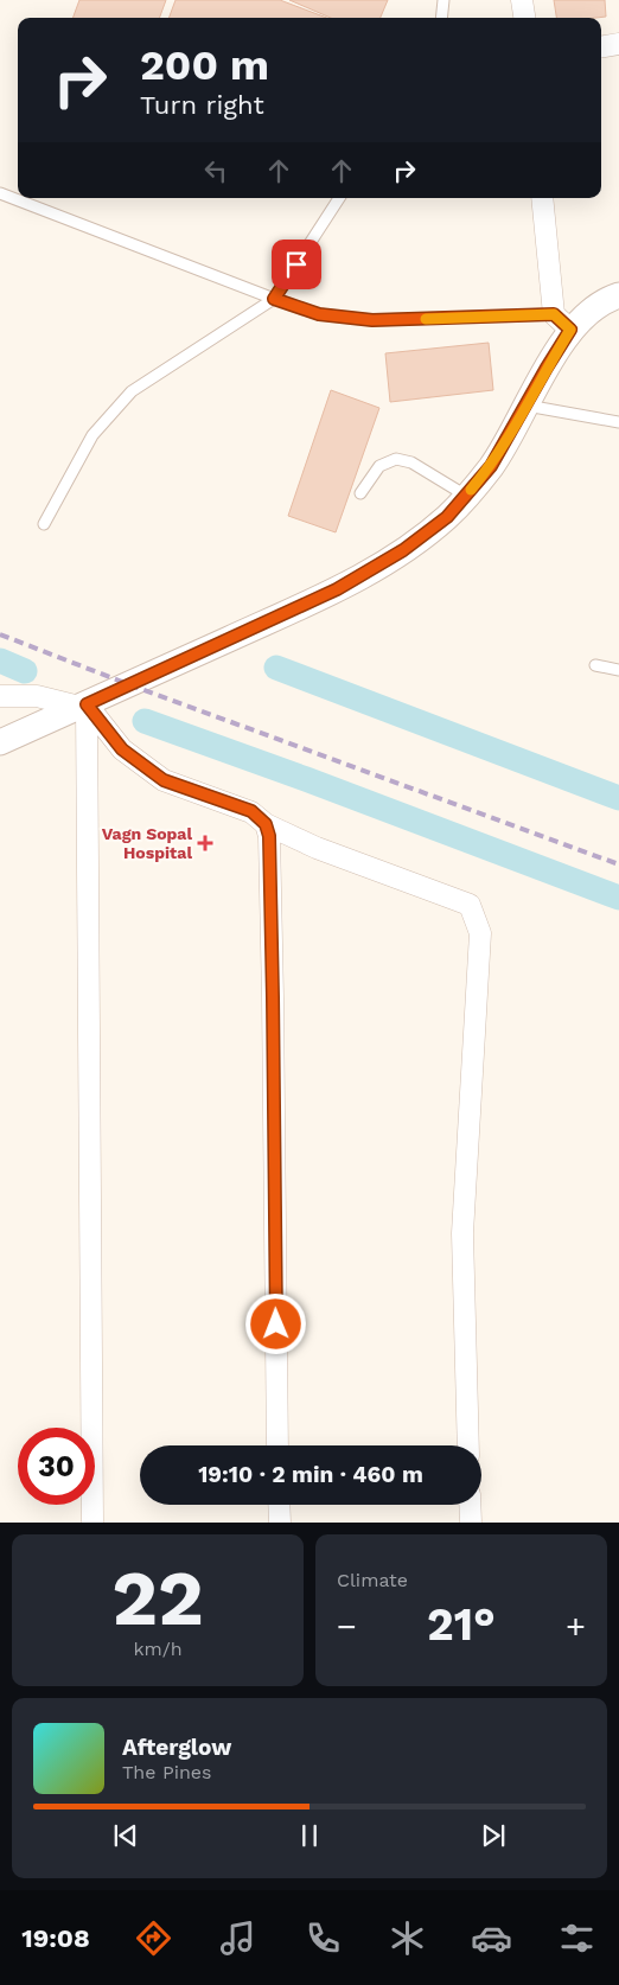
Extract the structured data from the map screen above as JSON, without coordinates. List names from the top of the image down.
{
  "places": {
    "health": ["Vagn Sopal Hospital"]
  },
  "page": {
    "turn": ["200 m", "Turn right"],
    "limit": "30",
    "trip": "19:10 · 2 min · 460 m",
    "tile": [
      ["22", "km/h"],
      "Climate"
    ],
    "heat": ["−", "21°", "+"],
    "song": ["Afterglow", "The Pines"],
    "tabs": "19:08"
  }
}
